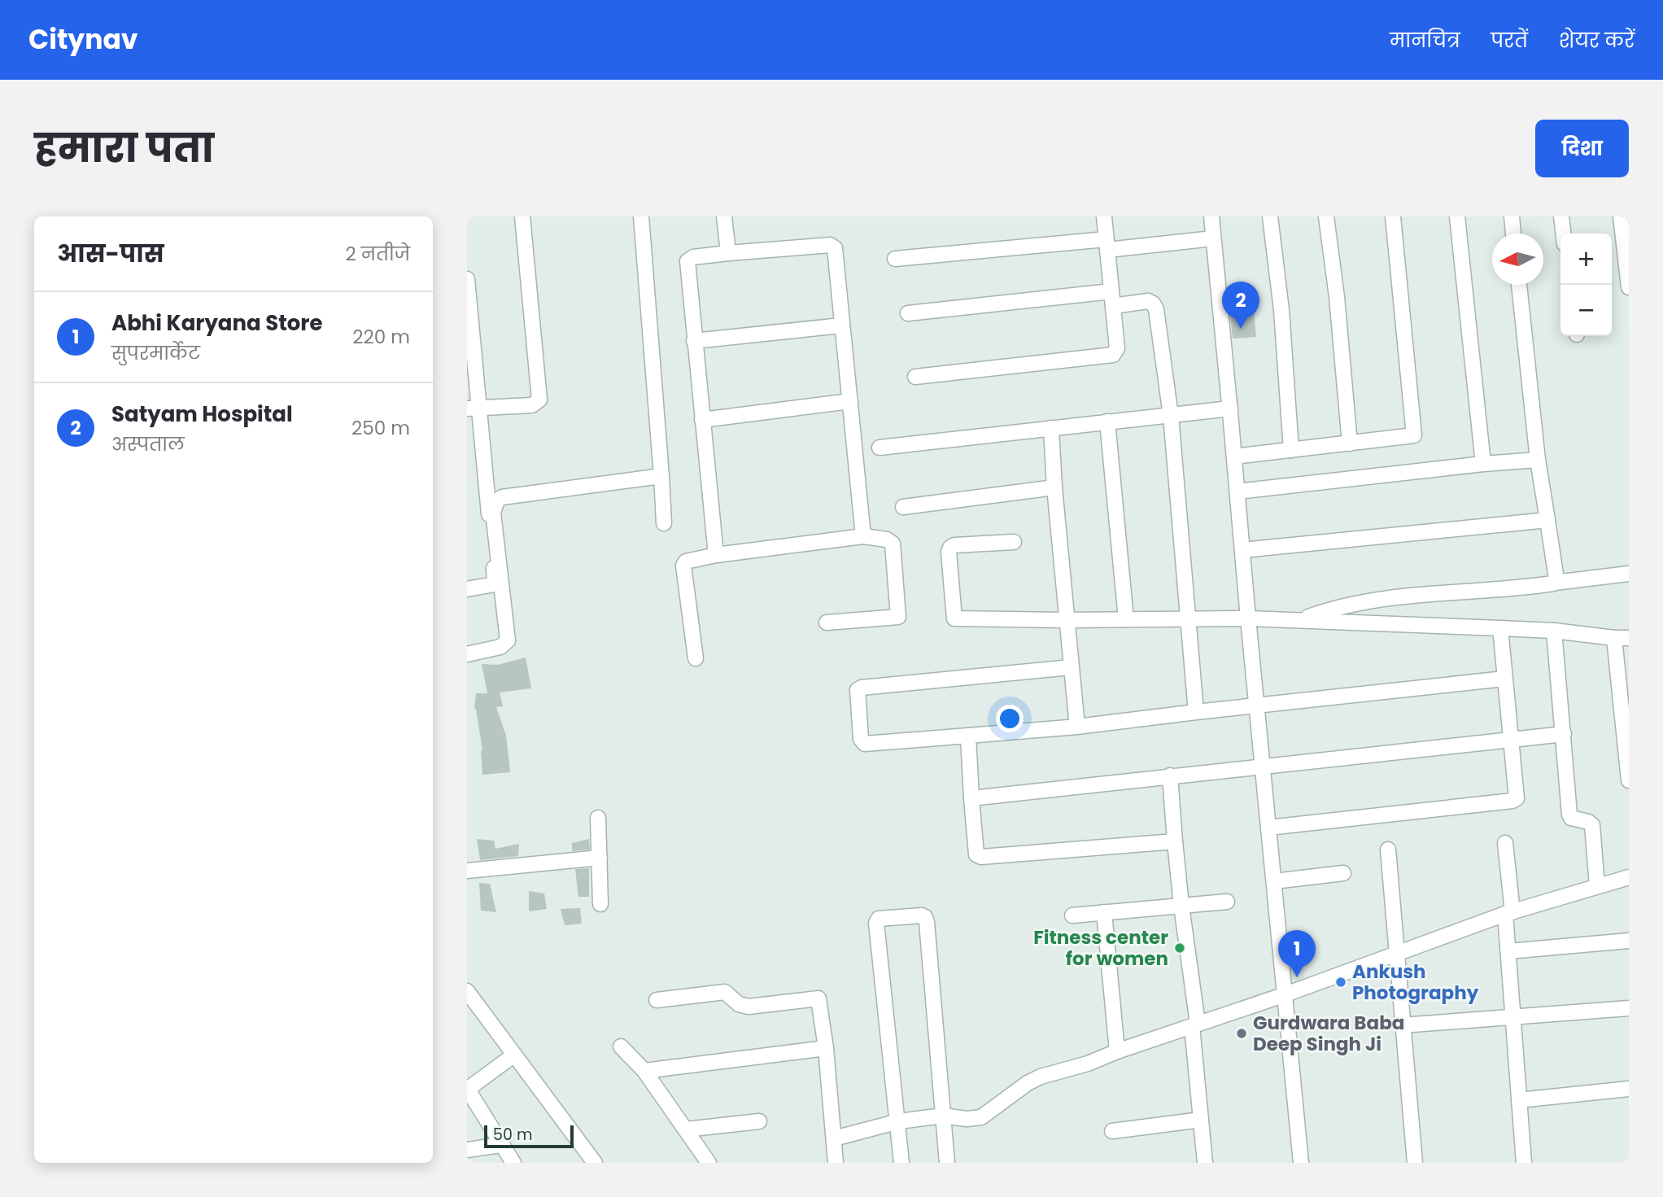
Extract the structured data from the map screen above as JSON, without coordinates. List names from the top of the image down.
{
  "places": ["Fitness center for women", "Ankush Photography", "Gurdwara Baba Deep Singh Ji"],
  "scale_bar": "50 m",
  "north": "left",
  "page": {
    "header": "Citynav",
    "nav": ["मानचित्र", "परतें", "शेयर करें"],
    "title": "हमारा पता",
    "buttons": "दिशा",
    "heading": ["आस-पास", "2 नतीजे"],
    "map_buttons": ["+", "−"],
    "pins": ["2", "1"],
    "list": [
      {
        "mark": "1",
        "name": "Abhi Karyana Store",
        "note": "सुपरमार्केट",
        "value": "220 m"
      },
      {
        "mark": "2",
        "name": "Satyam Hospital",
        "note": "अस्पताल",
        "value": "250 m"
      }
    ],
    "scale": "50 m"
  }
}
